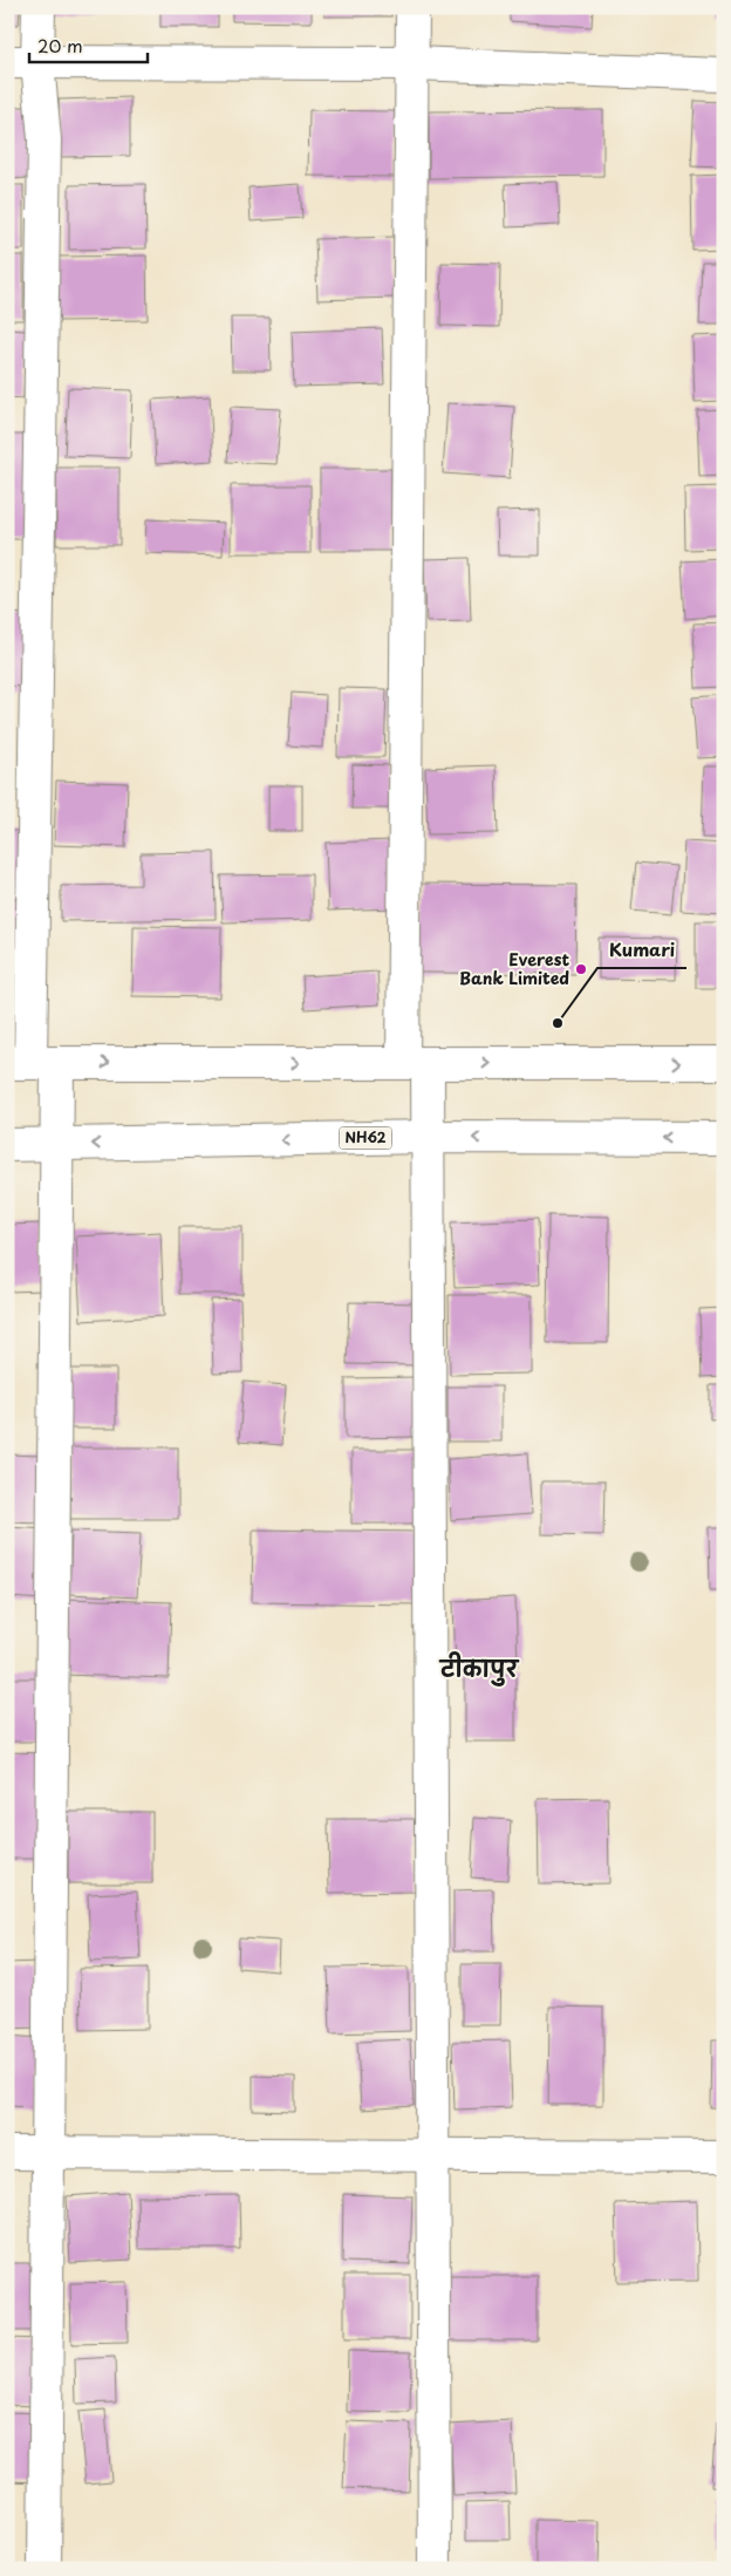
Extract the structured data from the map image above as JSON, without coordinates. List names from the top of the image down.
{
  "streets": {
    "street": ["NH62"]
  },
  "districts": ["टीकापुर"],
  "places": ["Everest Bank Limited", "Kumari"],
  "scale_bar": "20 m"
}
